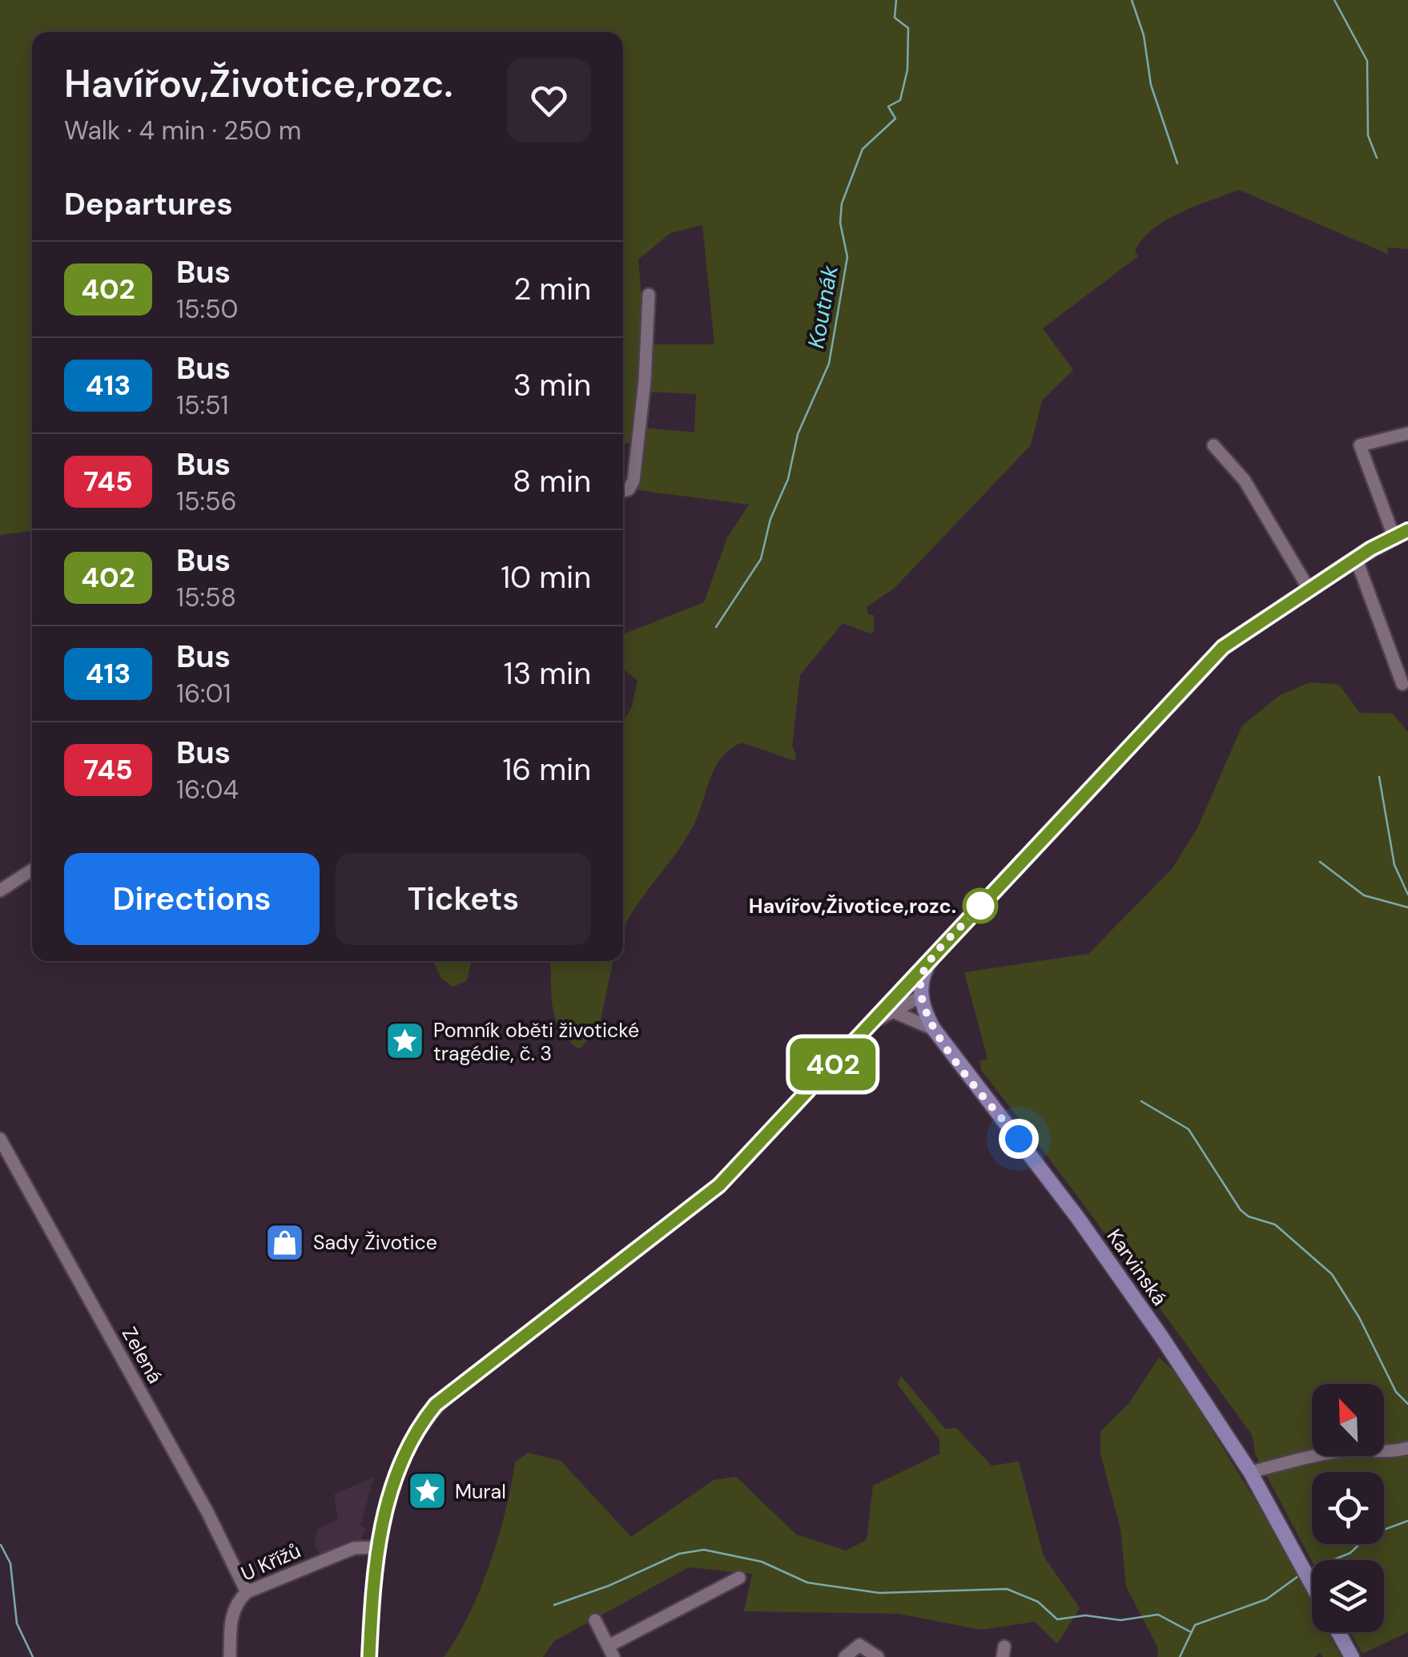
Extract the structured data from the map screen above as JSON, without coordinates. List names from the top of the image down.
{
  "streets": {
    "main road": ["Karvinská"],
    "street": ["Zelená", "U Křížů"]
  },
  "crossings": [
    ["Zelená", "U Křížů"]
  ],
  "water": ["Koutnák"],
  "places": {
    "other": ["Havířov,Životice,rozc."],
    "place": ["Pomník oběti životické tragédie, č. 3", "Mural"],
    "shop": ["Sady Životice"]
  },
  "lines": ["bus line 402"],
  "north": "top left",
  "page": {
    "on_map": "402",
    "heading": [
      ["Havířov,Životice,rozc.", "Walk · 4 min · 250 m"],
      "Departures"
    ],
    "list": [
      {
        "mark": "402",
        "name": "Bus",
        "note": "15:50",
        "value": "2 min"
      },
      {
        "mark": "413",
        "name": "Bus",
        "note": "15:51",
        "value": "3 min"
      },
      {
        "mark": "745",
        "name": "Bus",
        "note": "15:56",
        "value": "8 min"
      },
      {
        "mark": "402",
        "name": "Bus",
        "note": "15:58",
        "value": "10 min"
      },
      {
        "mark": "413",
        "name": "Bus",
        "note": "16:01",
        "value": "13 min"
      },
      {
        "mark": "745",
        "name": "Bus",
        "note": "16:04",
        "value": "16 min"
      }
    ],
    "buttons": ["Directions", "Tickets"]
  }
}
